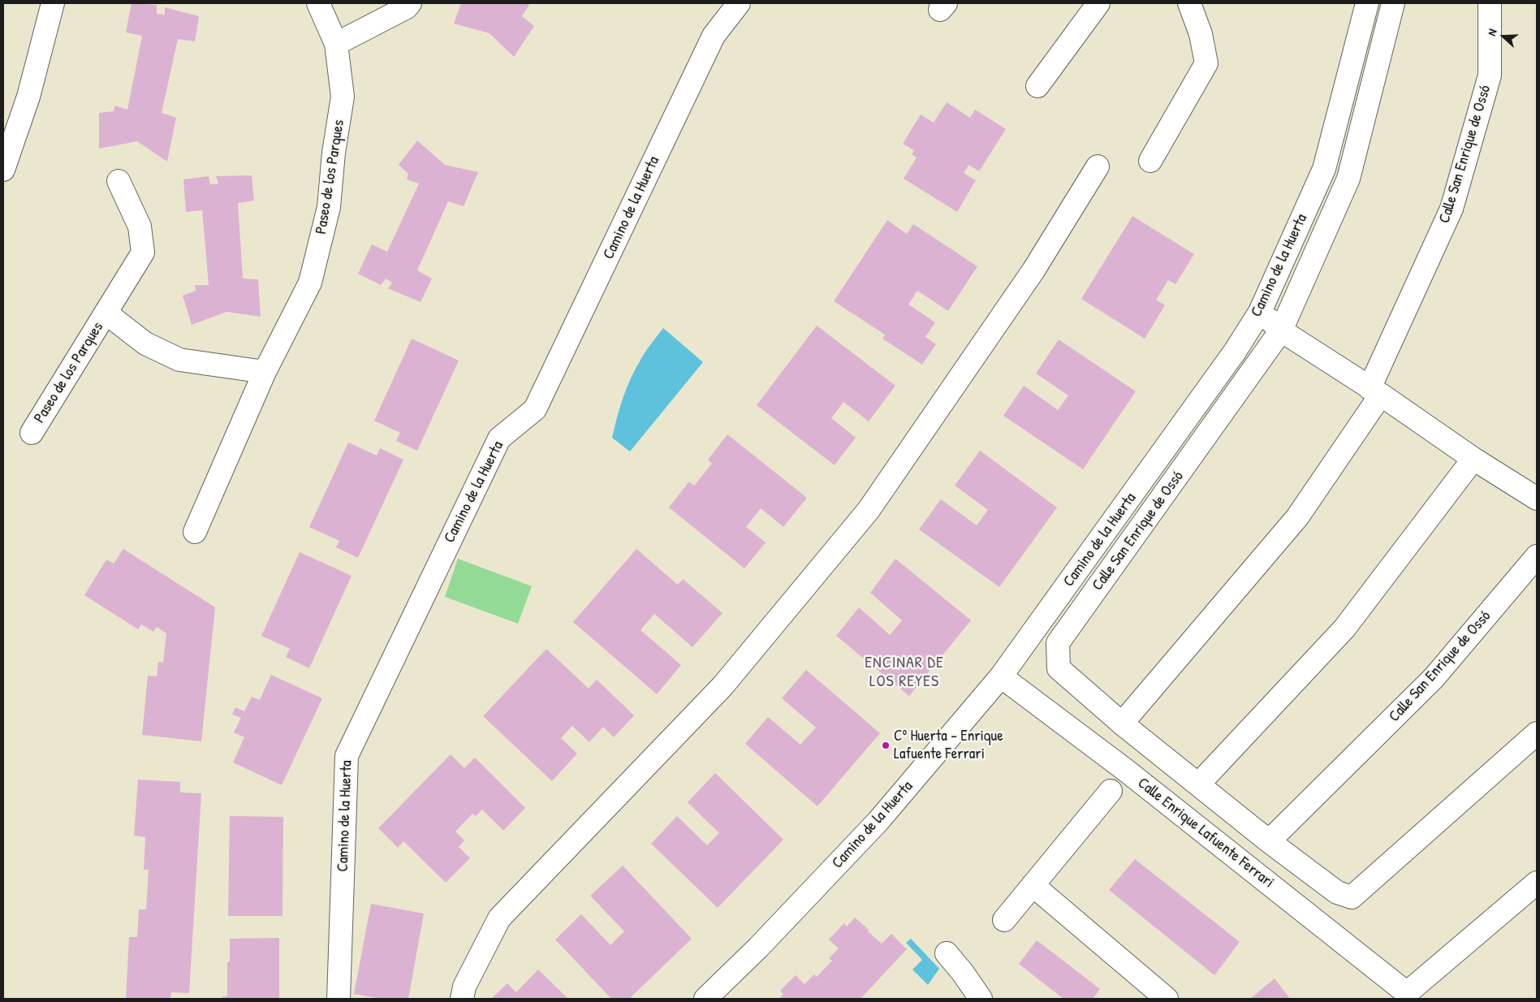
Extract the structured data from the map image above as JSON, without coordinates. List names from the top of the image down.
{
  "streets": {
    "street": [
      "Calle San Enrique de Ossó",
      "Paseo de los Parques",
      "Camino de la Huerta",
      "Calle Enrique Lafuente Ferrari"
    ]
  },
  "crossings": [
    ["Camino de la Huerta", "Calle Enrique Lafuente Ferrari"]
  ],
  "districts": ["ENCINAR DE LOS REYES"],
  "places": ["Cº Huerta - Enrique Lafuente Ferrari"],
  "north": "left"
}
